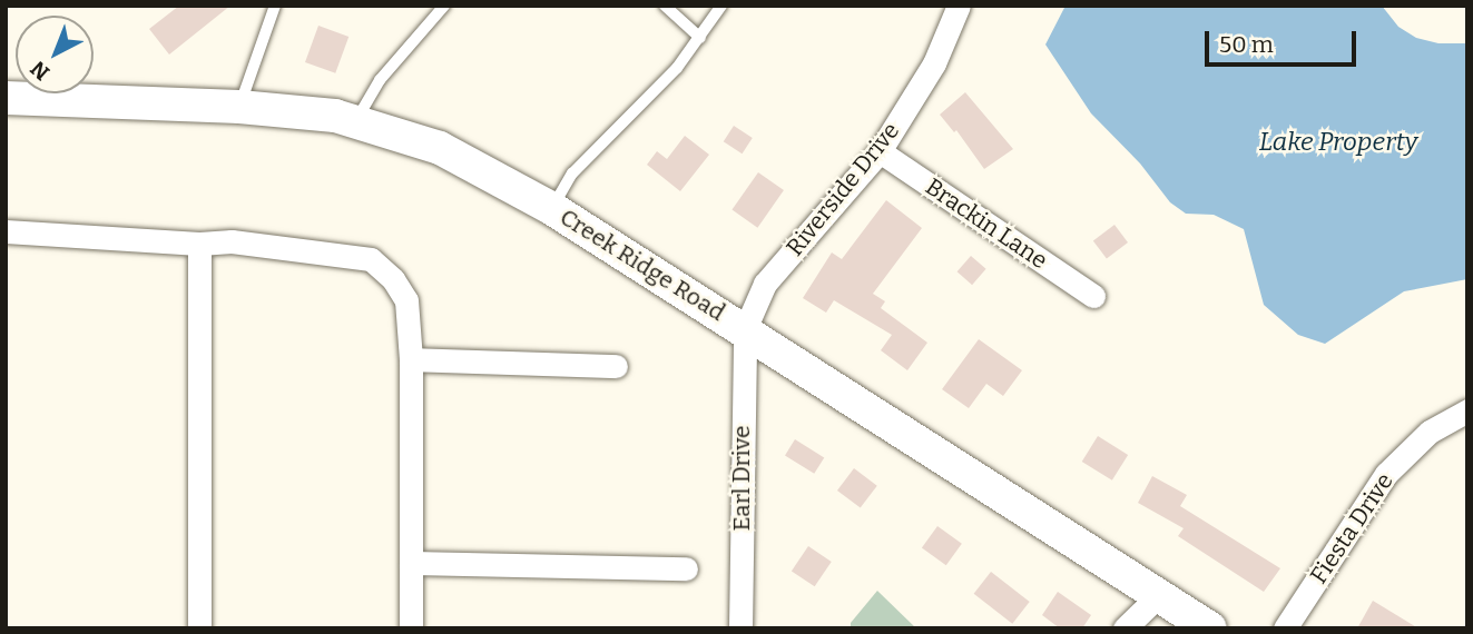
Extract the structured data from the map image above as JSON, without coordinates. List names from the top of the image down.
{
  "streets": {
    "main road": ["Creek Ridge Road"],
    "street": [
      "Riverside Drive",
      "Brackin Lane",
      "Earl Drive",
      "Fiesta Drive"
    ]
  },
  "crossings": [
    ["Riverside Drive", "Brackin Lane"],
    ["Riverside Drive", "Creek Ridge Road"],
    ["Riverside Drive", "Earl Drive"],
    ["Creek Ridge Road", "Earl Drive"]
  ],
  "water": ["Lake Property"],
  "scale_bar": "50 m",
  "north": "bottom left"
}
